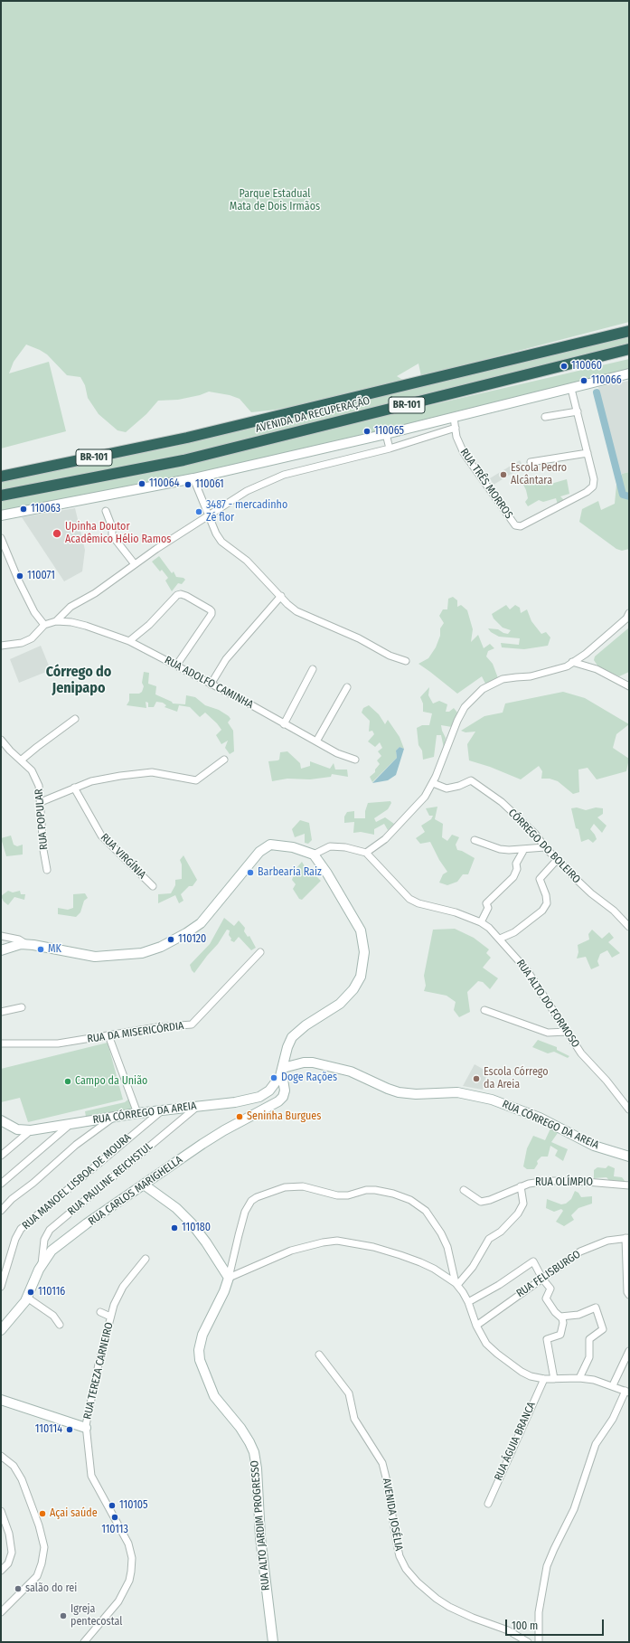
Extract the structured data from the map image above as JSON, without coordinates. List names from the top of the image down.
{
  "streets": {
    "highway": ["BR-101", "AVENIDA DA RECUPERAÇÃO"],
    "street": [
      "RUA TRÊS MORROS",
      "RUA ADOLFO CAMINHA",
      "RUA POPULAR",
      "CÓRREGO DO BOLEIRO",
      "RUA VIRGÍNIA",
      "RUA ALTO DO FORMOSO",
      "RUA DA MISERICÓRDIA",
      "RUA CÓRREGO DA AREIA",
      "RUA PAULINE REICHSTUL",
      "RUA MANOEL LISBOA DE MOURA",
      "RUA OLÍMPIO",
      "RUA CARLOS MARIGHELLA",
      "RUA FELISBURGO",
      "RUA TEREZA CARNEIRO",
      "RUA ÁGUIA BRANCA",
      "AVENIDA JOSÉLIA",
      "RUA ALTO JARDIM PROGRESSO"
    ]
  },
  "crossings": [
    ["RUA CÓRREGO DA AREIA", "RUA PAULINE REICHSTUL"],
    ["RUA CÓRREGO DA AREIA", "RUA MANOEL LISBOA DE MOURA"],
    ["RUA CÓRREGO DA AREIA", "RUA CARLOS MARIGHELLA"],
    ["RUA PAULINE REICHSTUL", "RUA CARLOS MARIGHELLA"]
  ],
  "districts": ["Córrego do Jenipapo"],
  "parks": ["Parque Estadual Mata de Dois Irmãos"],
  "places": [
    "110060",
    "110066",
    "110065",
    "Escola Pedro Alcântara",
    "110064",
    "110061",
    "110063",
    "3487 - mercadinho Zé flor",
    "Upinha Doutor Acadêmico Hélio Ramos",
    "110071",
    "Barbearia Raiz",
    "110120",
    "MK",
    "Doge Rações",
    "Escola Córrego da Areia",
    "Campo da União",
    "Seninha Burgues",
    "110180",
    "110116",
    "110114",
    "110105",
    "Açai saúde",
    "110113",
    "salão do rei",
    "Igreja pentecostal"
  ],
  "scale_bar": "100 m"
}
